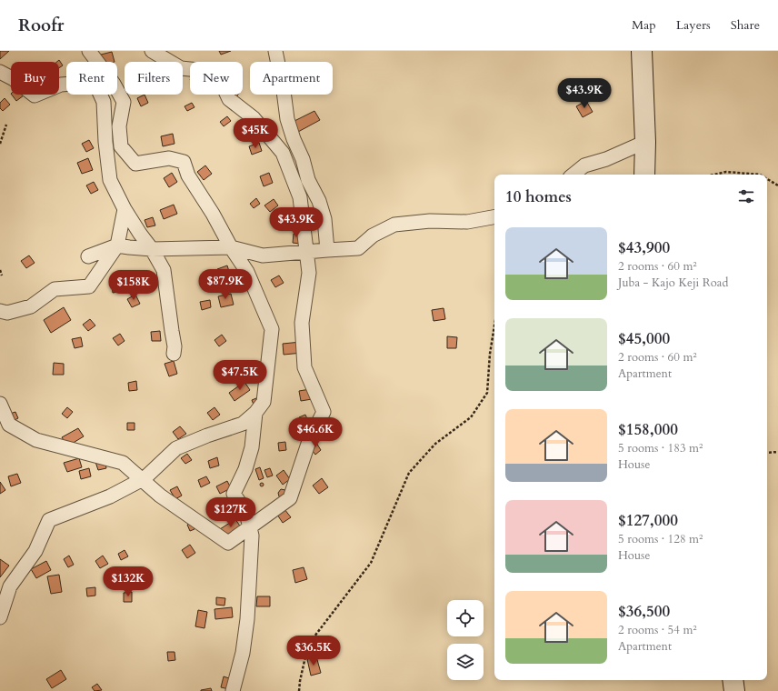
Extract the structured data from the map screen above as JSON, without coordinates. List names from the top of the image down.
{
  "page": {
    "header": "Roofr",
    "nav": ["Map", "Layers", "Share"],
    "chip": [
      "Buy",
      "Rent",
      "Filters",
      "New",
      "Apartment"
    ],
    "price": [
      "$43.9K",
      "$45K",
      "$43.9K",
      "$87.9K",
      "$158K",
      "$47.5K",
      "$46.6K",
      "$127K",
      "$132K",
      "$36.5K"
    ],
    "heading": "10 homes",
    "list": [
      {
        "name": "$43,900",
        "note": "2 rooms · 60 m² · Juba - Kajo Keji Road"
      },
      {
        "name": "$45,000",
        "note": "2 rooms · 60 m² · Apartment"
      },
      {
        "name": "$158,000",
        "note": "5 rooms · 183 m² · House"
      },
      {
        "name": "$127,000",
        "note": "5 rooms · 128 m² · House"
      },
      {
        "name": "$36,500",
        "note": "2 rooms · 54 m² · Apartment"
      }
    ]
  }
}
